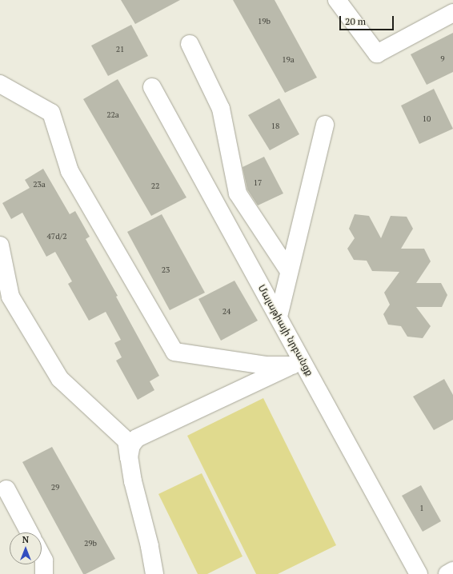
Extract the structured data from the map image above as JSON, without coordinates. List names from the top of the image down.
{
  "streets": {
    "street": ["Մալաթիայի նրբանցք"]
  },
  "house_numbers": [
    "19b",
    "21",
    "9",
    "19a",
    "22a",
    "10",
    "18",
    "17",
    "23a",
    "22",
    "47d/2",
    "23",
    "24",
    "29",
    "1",
    "29b"
  ],
  "scale_bar": "20 m",
  "north": "top"
}
